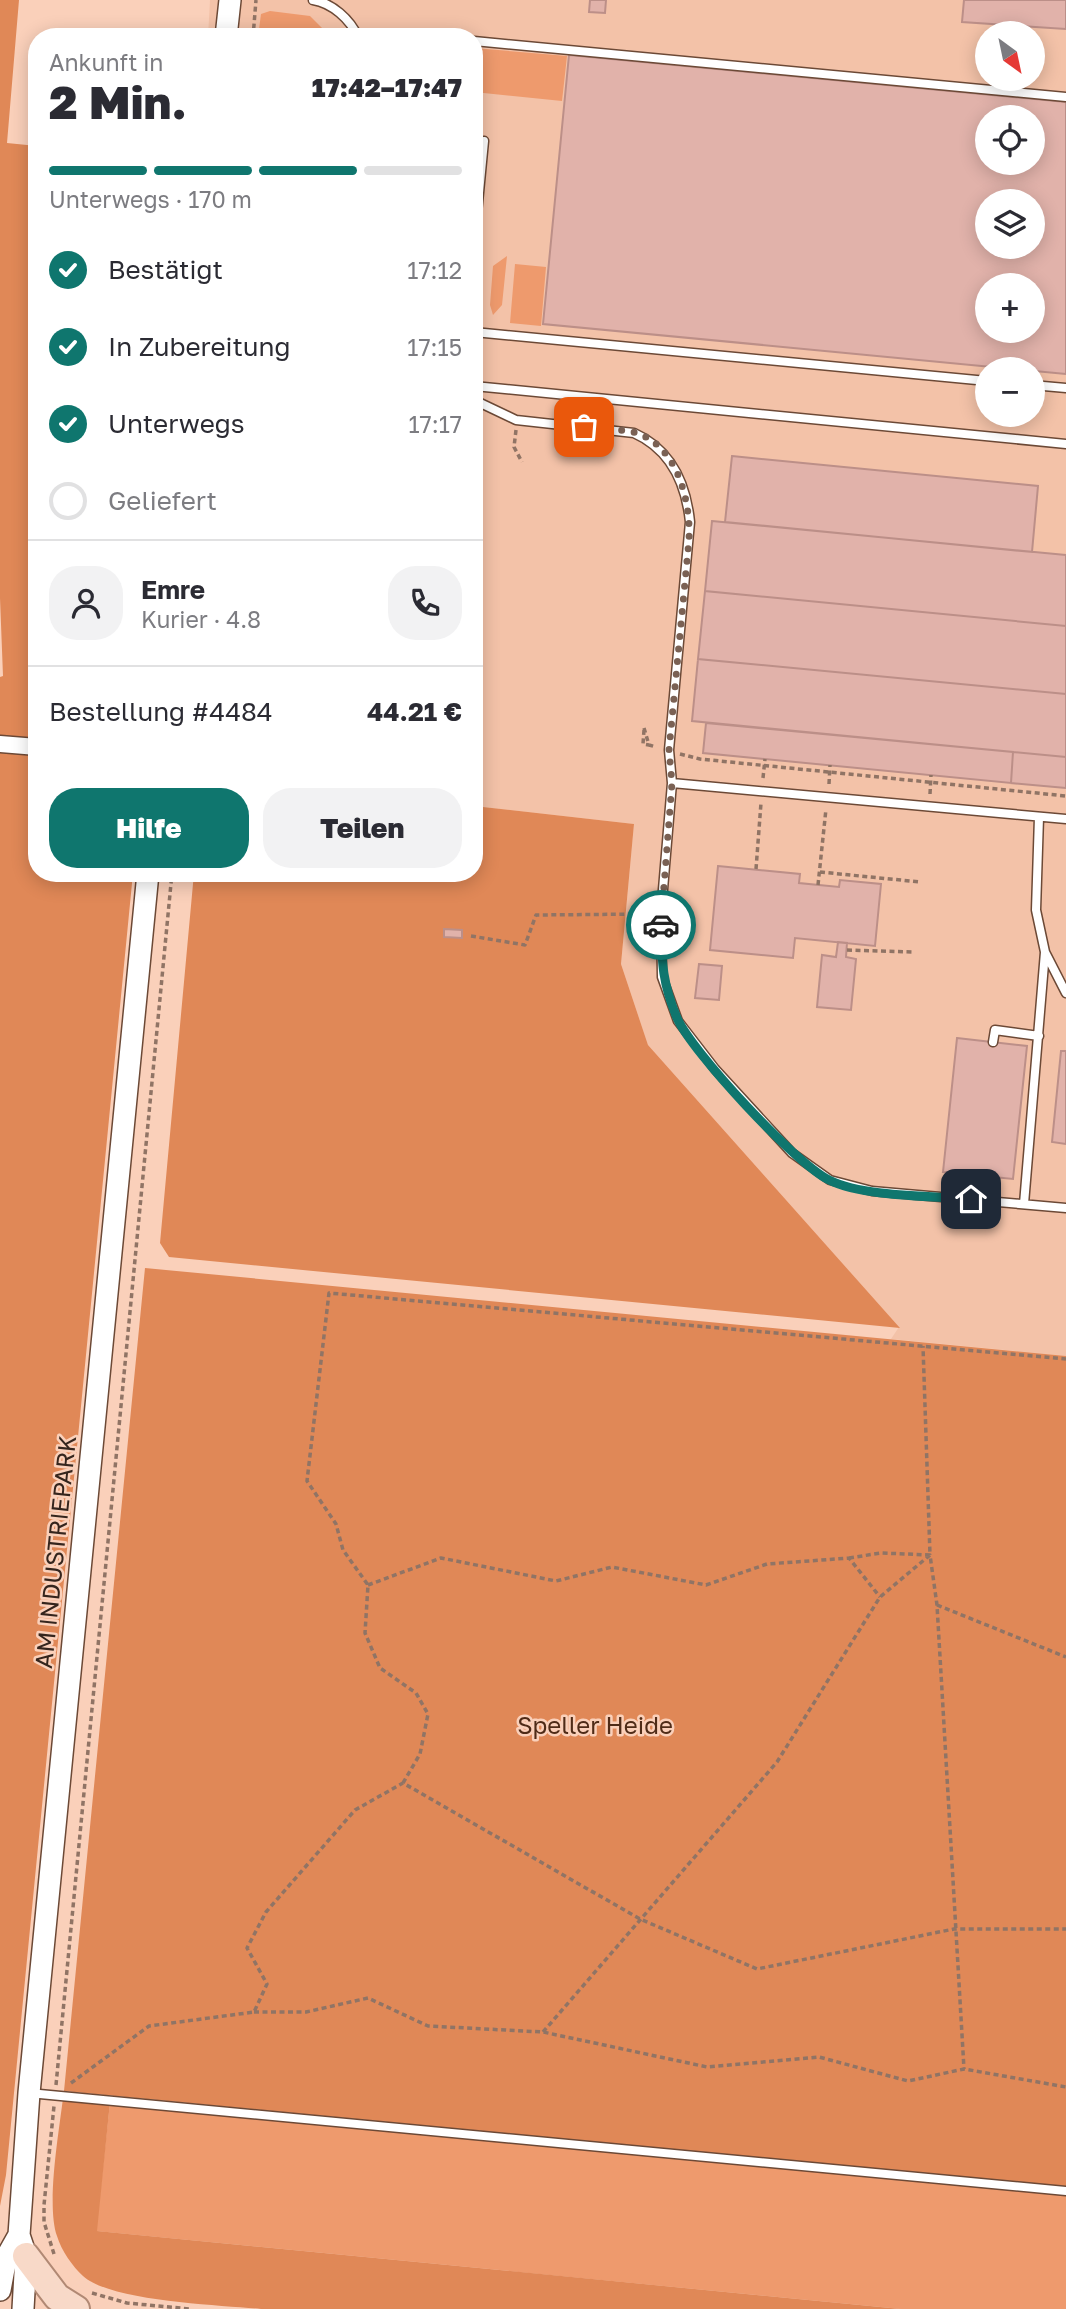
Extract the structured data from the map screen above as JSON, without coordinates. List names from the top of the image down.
{
  "streets": {
    "street": ["AM INDUSTRIEPARK"]
  },
  "parks": ["Speller Heide"],
  "north": "bottom right",
  "page": {
    "map_buttons": ["+", "−"],
    "heading": ["2 Min.", "Ankunft in", "17:42–17:47"],
    "panel": [
      "Emre",
      "Kurier · 4.8",
      "Bestellung #4484",
      "44.21 €"
    ],
    "bar": "Unterwegs · 170 m",
    "list": [
      ["Bestätigt", "17:12"],
      ["In Zubereitung", "17:15"],
      ["Unterwegs", "17:17"],
      "Geliefert"
    ],
    "buttons": ["Hilfe", "Teilen"]
  }
}
